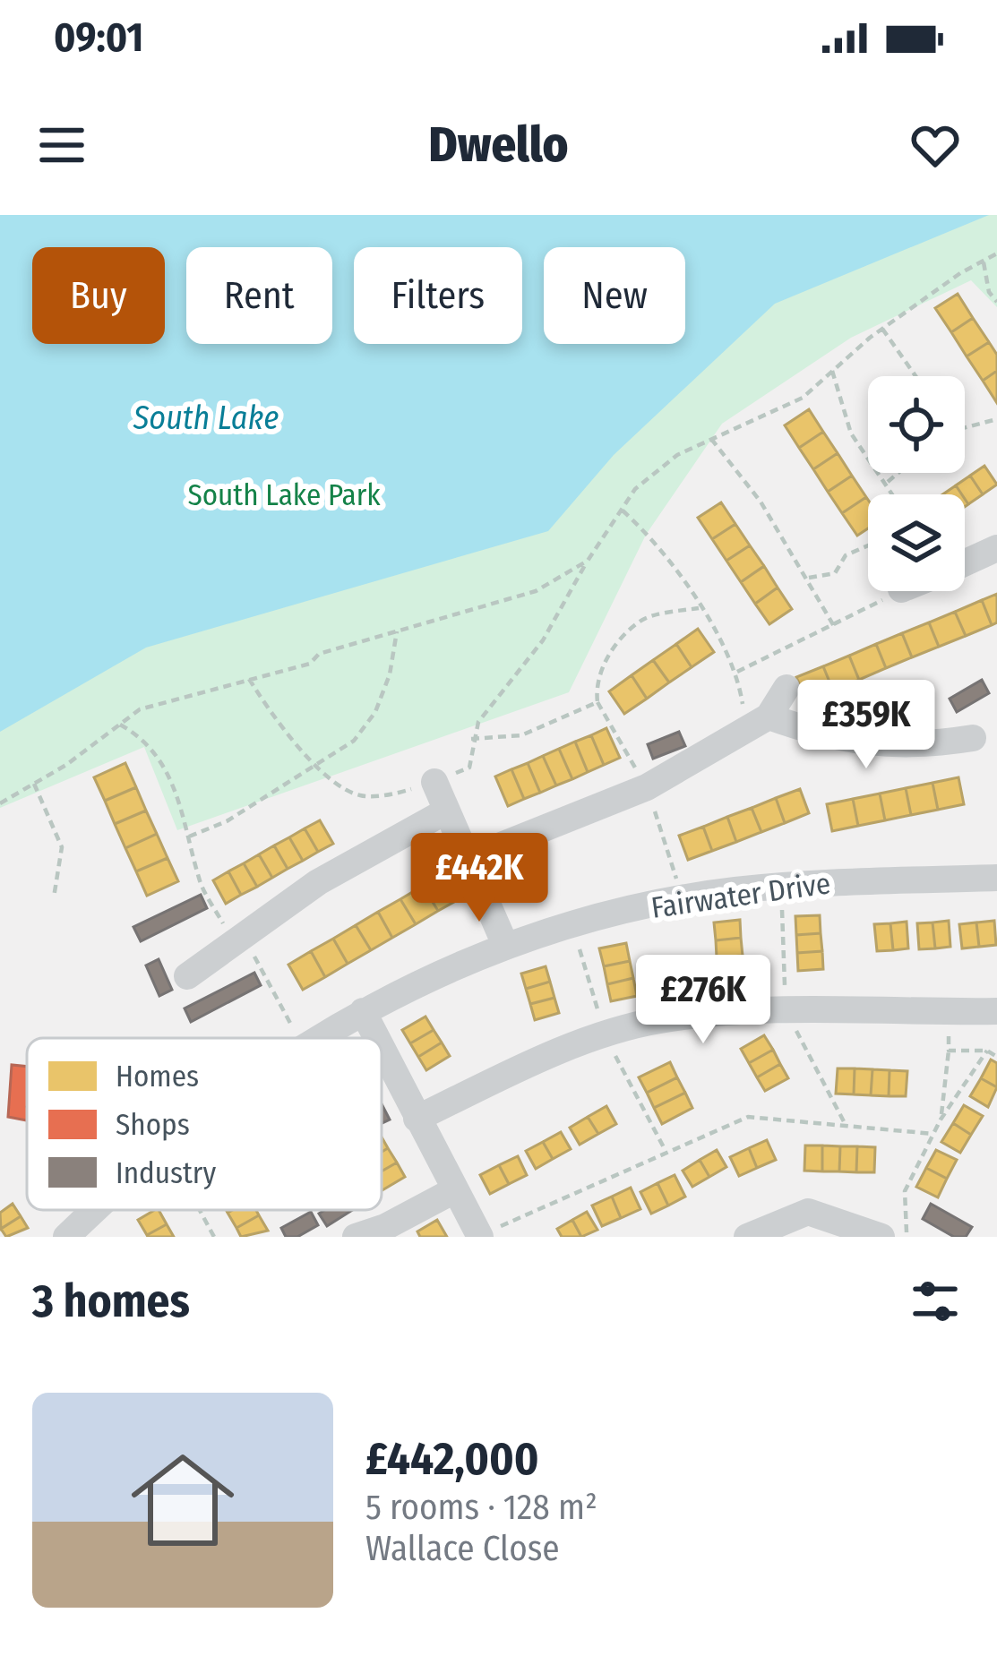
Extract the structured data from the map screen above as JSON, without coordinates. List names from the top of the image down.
{
  "streets": {
    "street": ["Fairwater Drive"]
  },
  "water": ["South Lake"],
  "parks": ["South Lake Park"],
  "legend": ["Homes", "Shops", "Industry"],
  "page": {
    "status": "09:01",
    "header": "Dwello",
    "chip": [
      "Buy",
      "Rent",
      "Filters",
      "New"
    ],
    "price": ["£359K", "£442K", "£276K"],
    "heading": "3 homes",
    "list": [
      {
        "name": "£442,000",
        "note": "5 rooms · 128 m² · Wallace Close"
      }
    ]
  }
}
